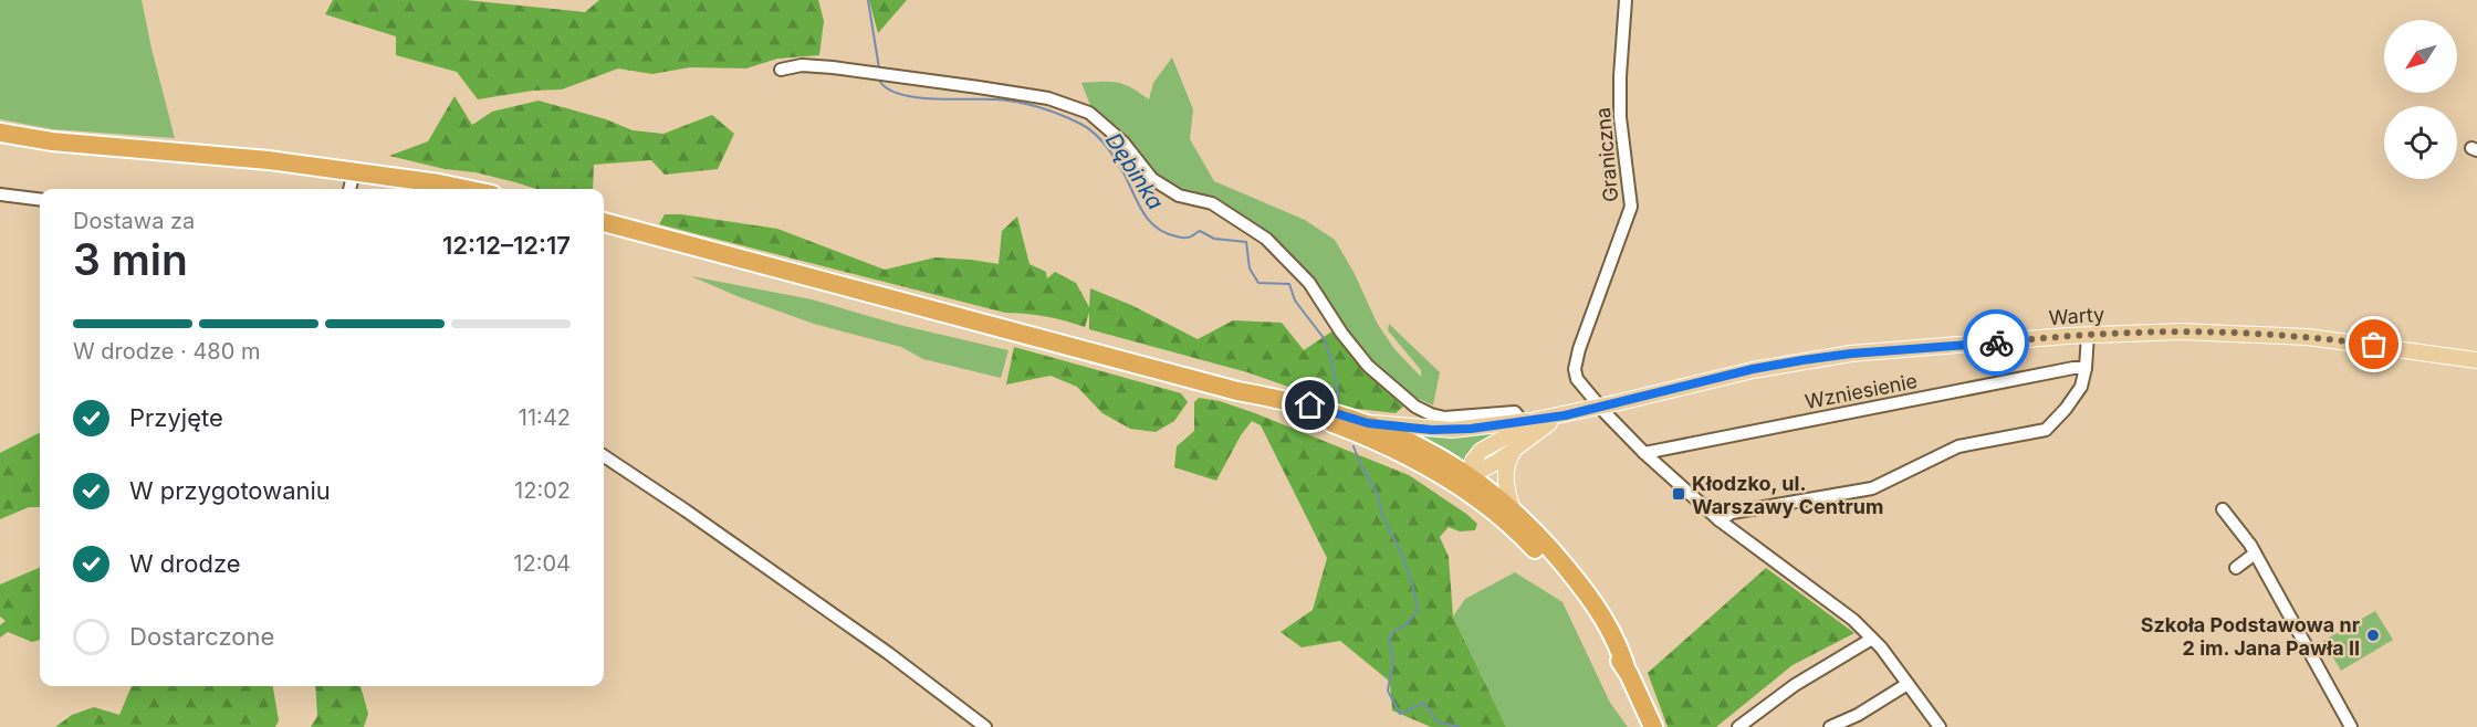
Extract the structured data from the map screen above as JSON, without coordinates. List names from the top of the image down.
{
  "streets": {
    "main road": ["Warty"],
    "street": ["Graniczna", "Wzniesienie"]
  },
  "crossings": [
    ["Graniczna", "Warty"]
  ],
  "water": ["Dębinka"],
  "places": {
    "transit": ["Kłodzko, ul. Warszawy Centrum"],
    "other": ["Szkoła Podstawowa nr 2 im. Jana Pawła II"]
  },
  "north": "bottom left",
  "page": {
    "heading": ["3 min", "Dostawa za", "12:12–12:17"],
    "bar": "W drodze · 480 m",
    "list": [
      ["Przyjęte", "11:42"],
      ["W przygotowaniu", "12:02"],
      ["W drodze", "12:04"],
      "Dostarczone"
    ]
  }
}
